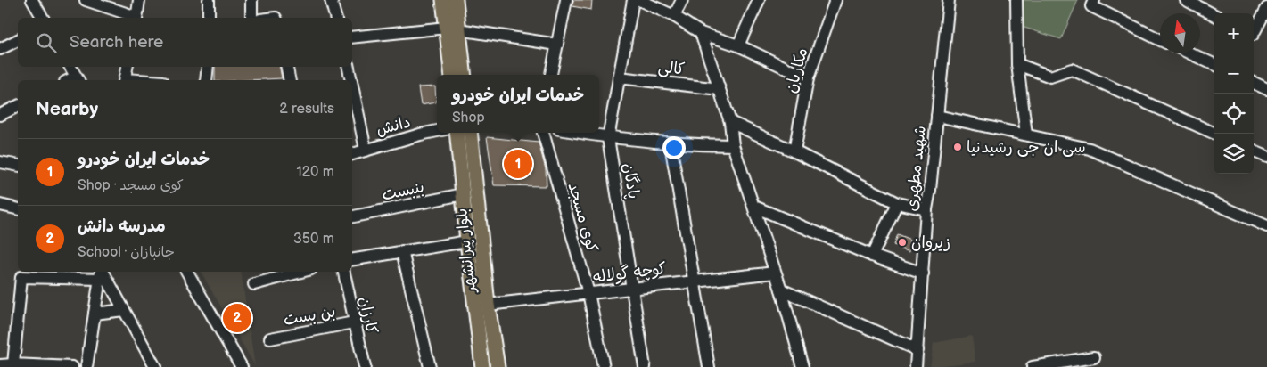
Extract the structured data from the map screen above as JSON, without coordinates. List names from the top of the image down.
{
  "streets": {
    "main road": ["بلوار پیرانشهر"],
    "street": [
      "کالی",
      "مکاریان",
      "دانش",
      "شهید مطهری",
      "پادگان",
      "بنبست",
      "کوی مسجد",
      "کوچه گولاله",
      "بن بست",
      "کارزان"
    ]
  },
  "crossings": [
    ["کالی", "پادگان"],
    ["پادگان", "کوچه گولاله"],
    ["بنبست", "بلوار پیرانشهر"],
    ["کوی مسجد", "کوچه گولاله"],
    ["بلوار پیرانشهر", "کوچه گولاله"],
    ["بن بست", "کارزان"]
  ],
  "places": ["سی ان جی رشیدنیا", "زیروان"],
  "north": "top",
  "page": {
    "map_buttons": ["+", "−"],
    "search": "Search here",
    "popup": ["خدمات ایران خودرو", "Shop"],
    "heading": ["Nearby", "2 results"],
    "list": [
      {
        "mark": "1",
        "name": "خدمات ایران خودرو",
        "note": "Shop · کوی مسجد",
        "value": "120 m"
      },
      {
        "mark": "2",
        "name": "مدرسه دانش",
        "note": "School · جانبازان",
        "value": "350 m"
      }
    ],
    "pins": ["1", "2"]
  }
}
